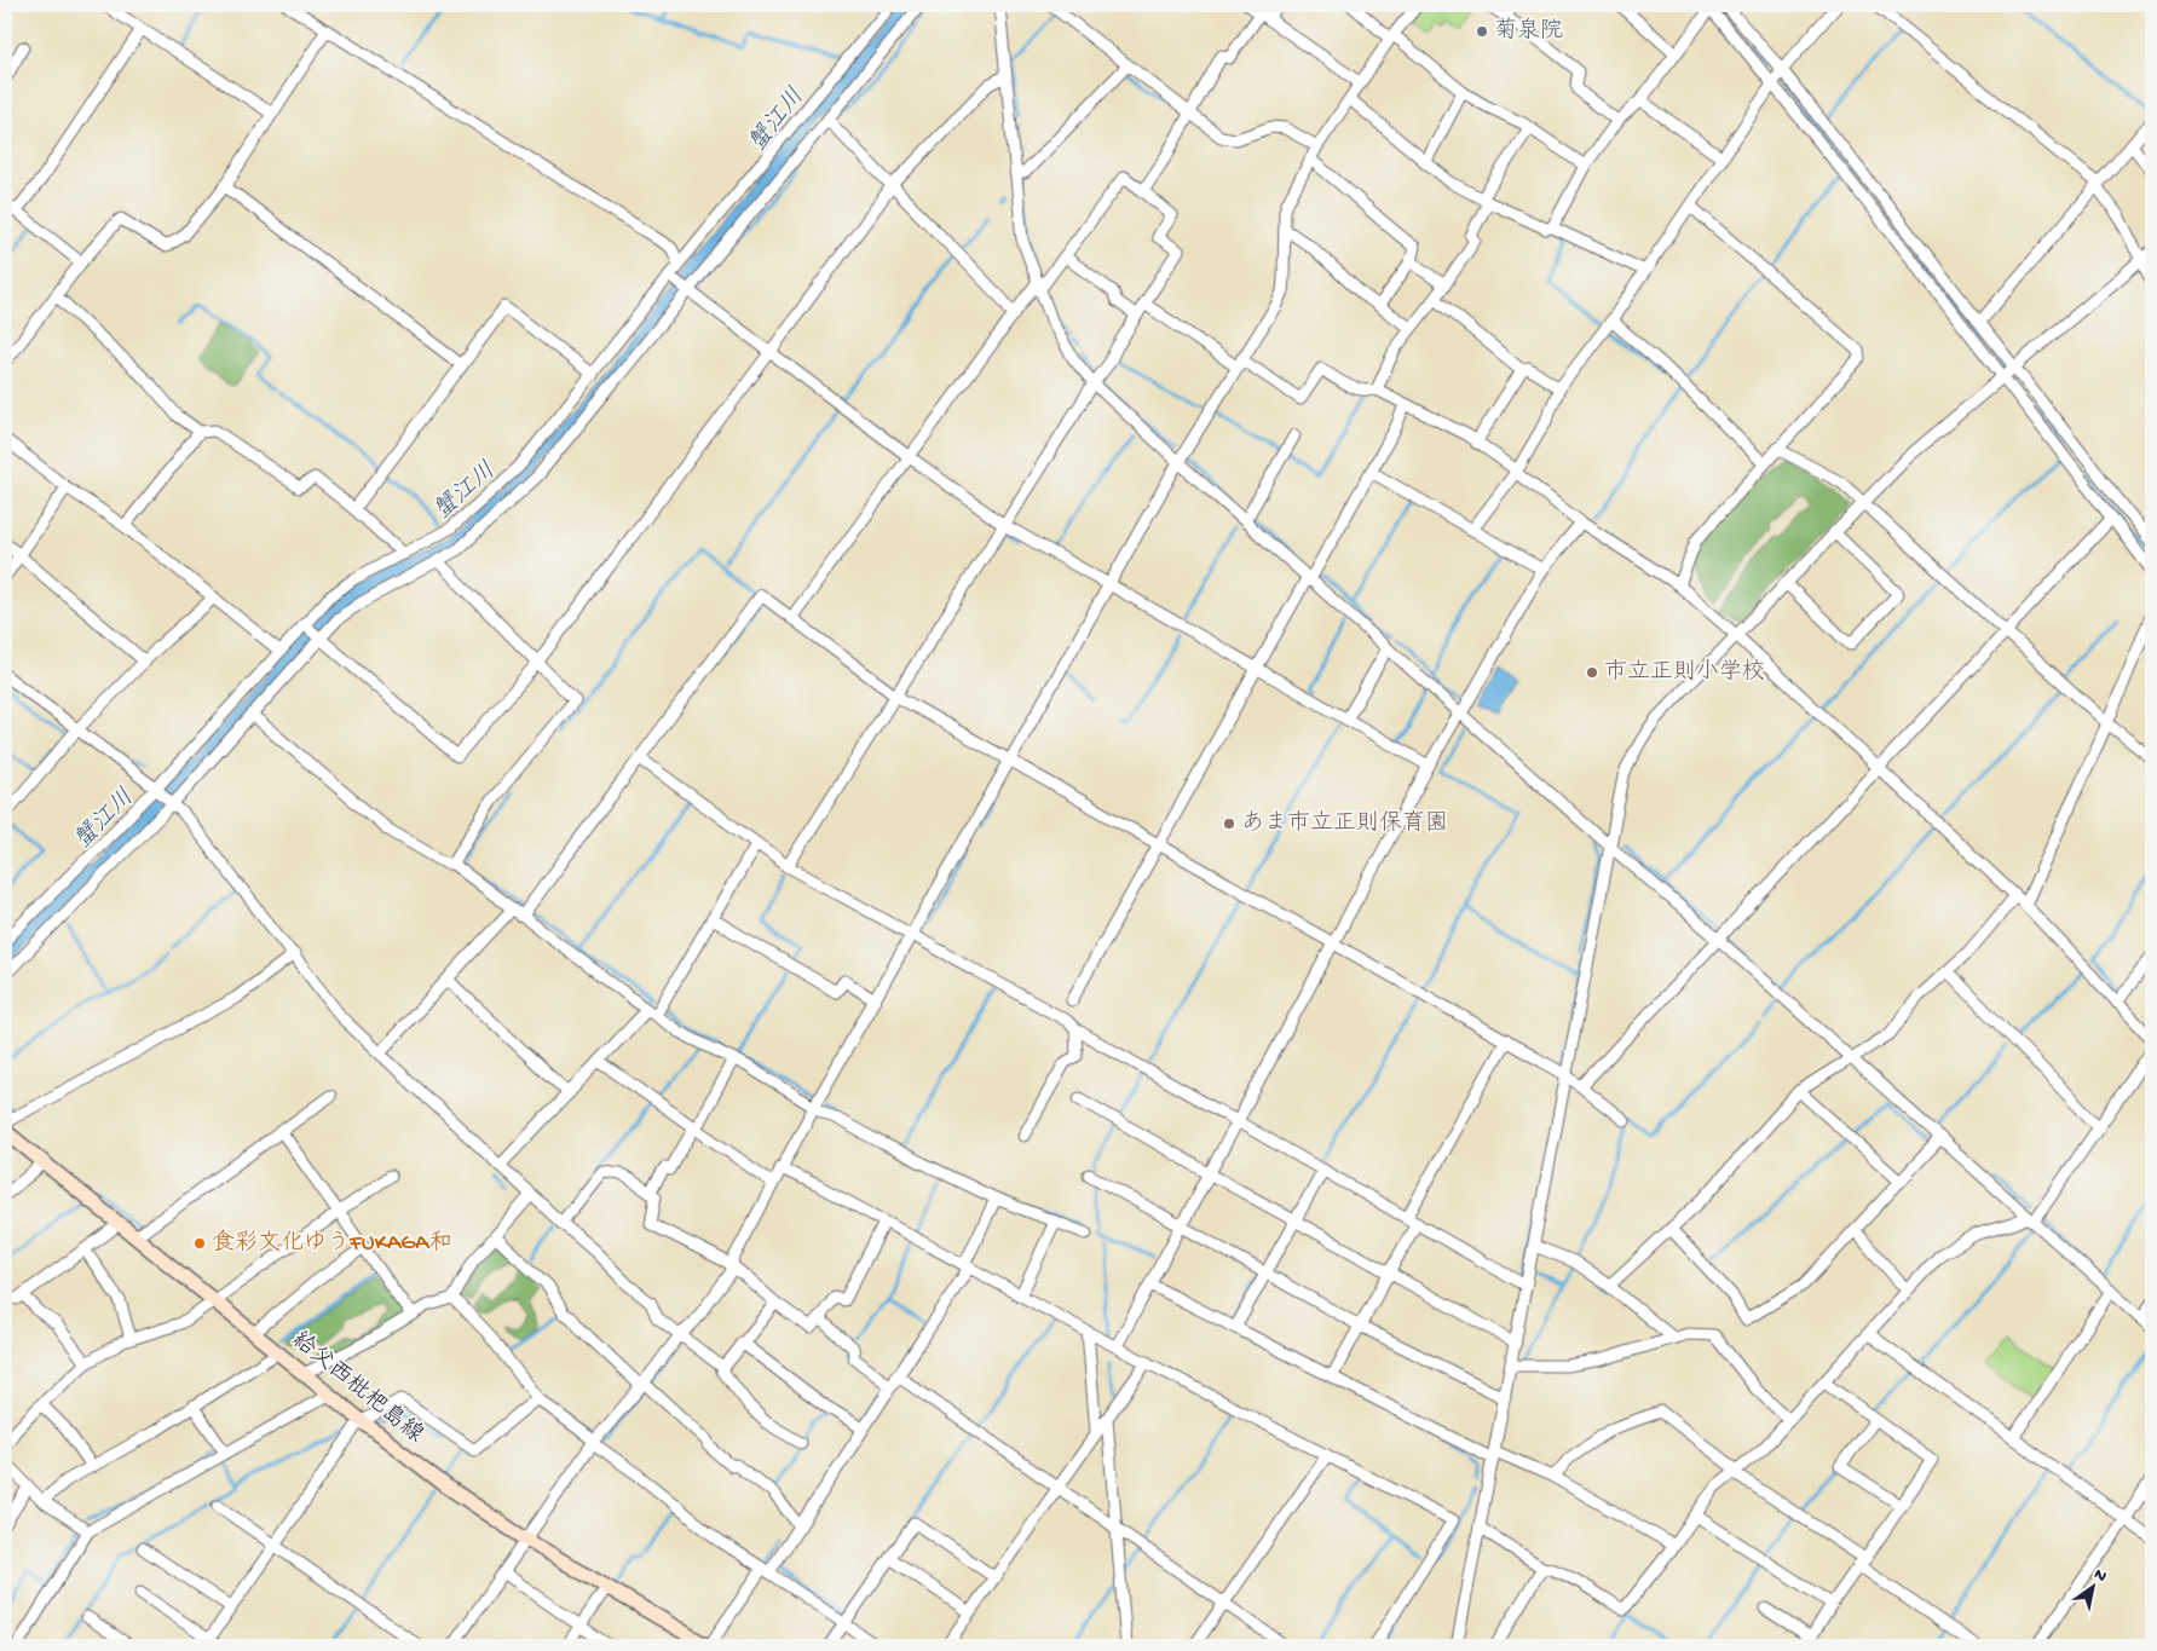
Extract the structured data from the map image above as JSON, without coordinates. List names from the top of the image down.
{
  "streets": {
    "main road": ["給父西枇杷島線"]
  },
  "water": ["蟹江川"],
  "places": [
    "菊泉院",
    "市立正則小学校",
    "あま市立正則保育園",
    "食彩文化ゆうFUKAGA和"
  ],
  "north": "top right"
}
